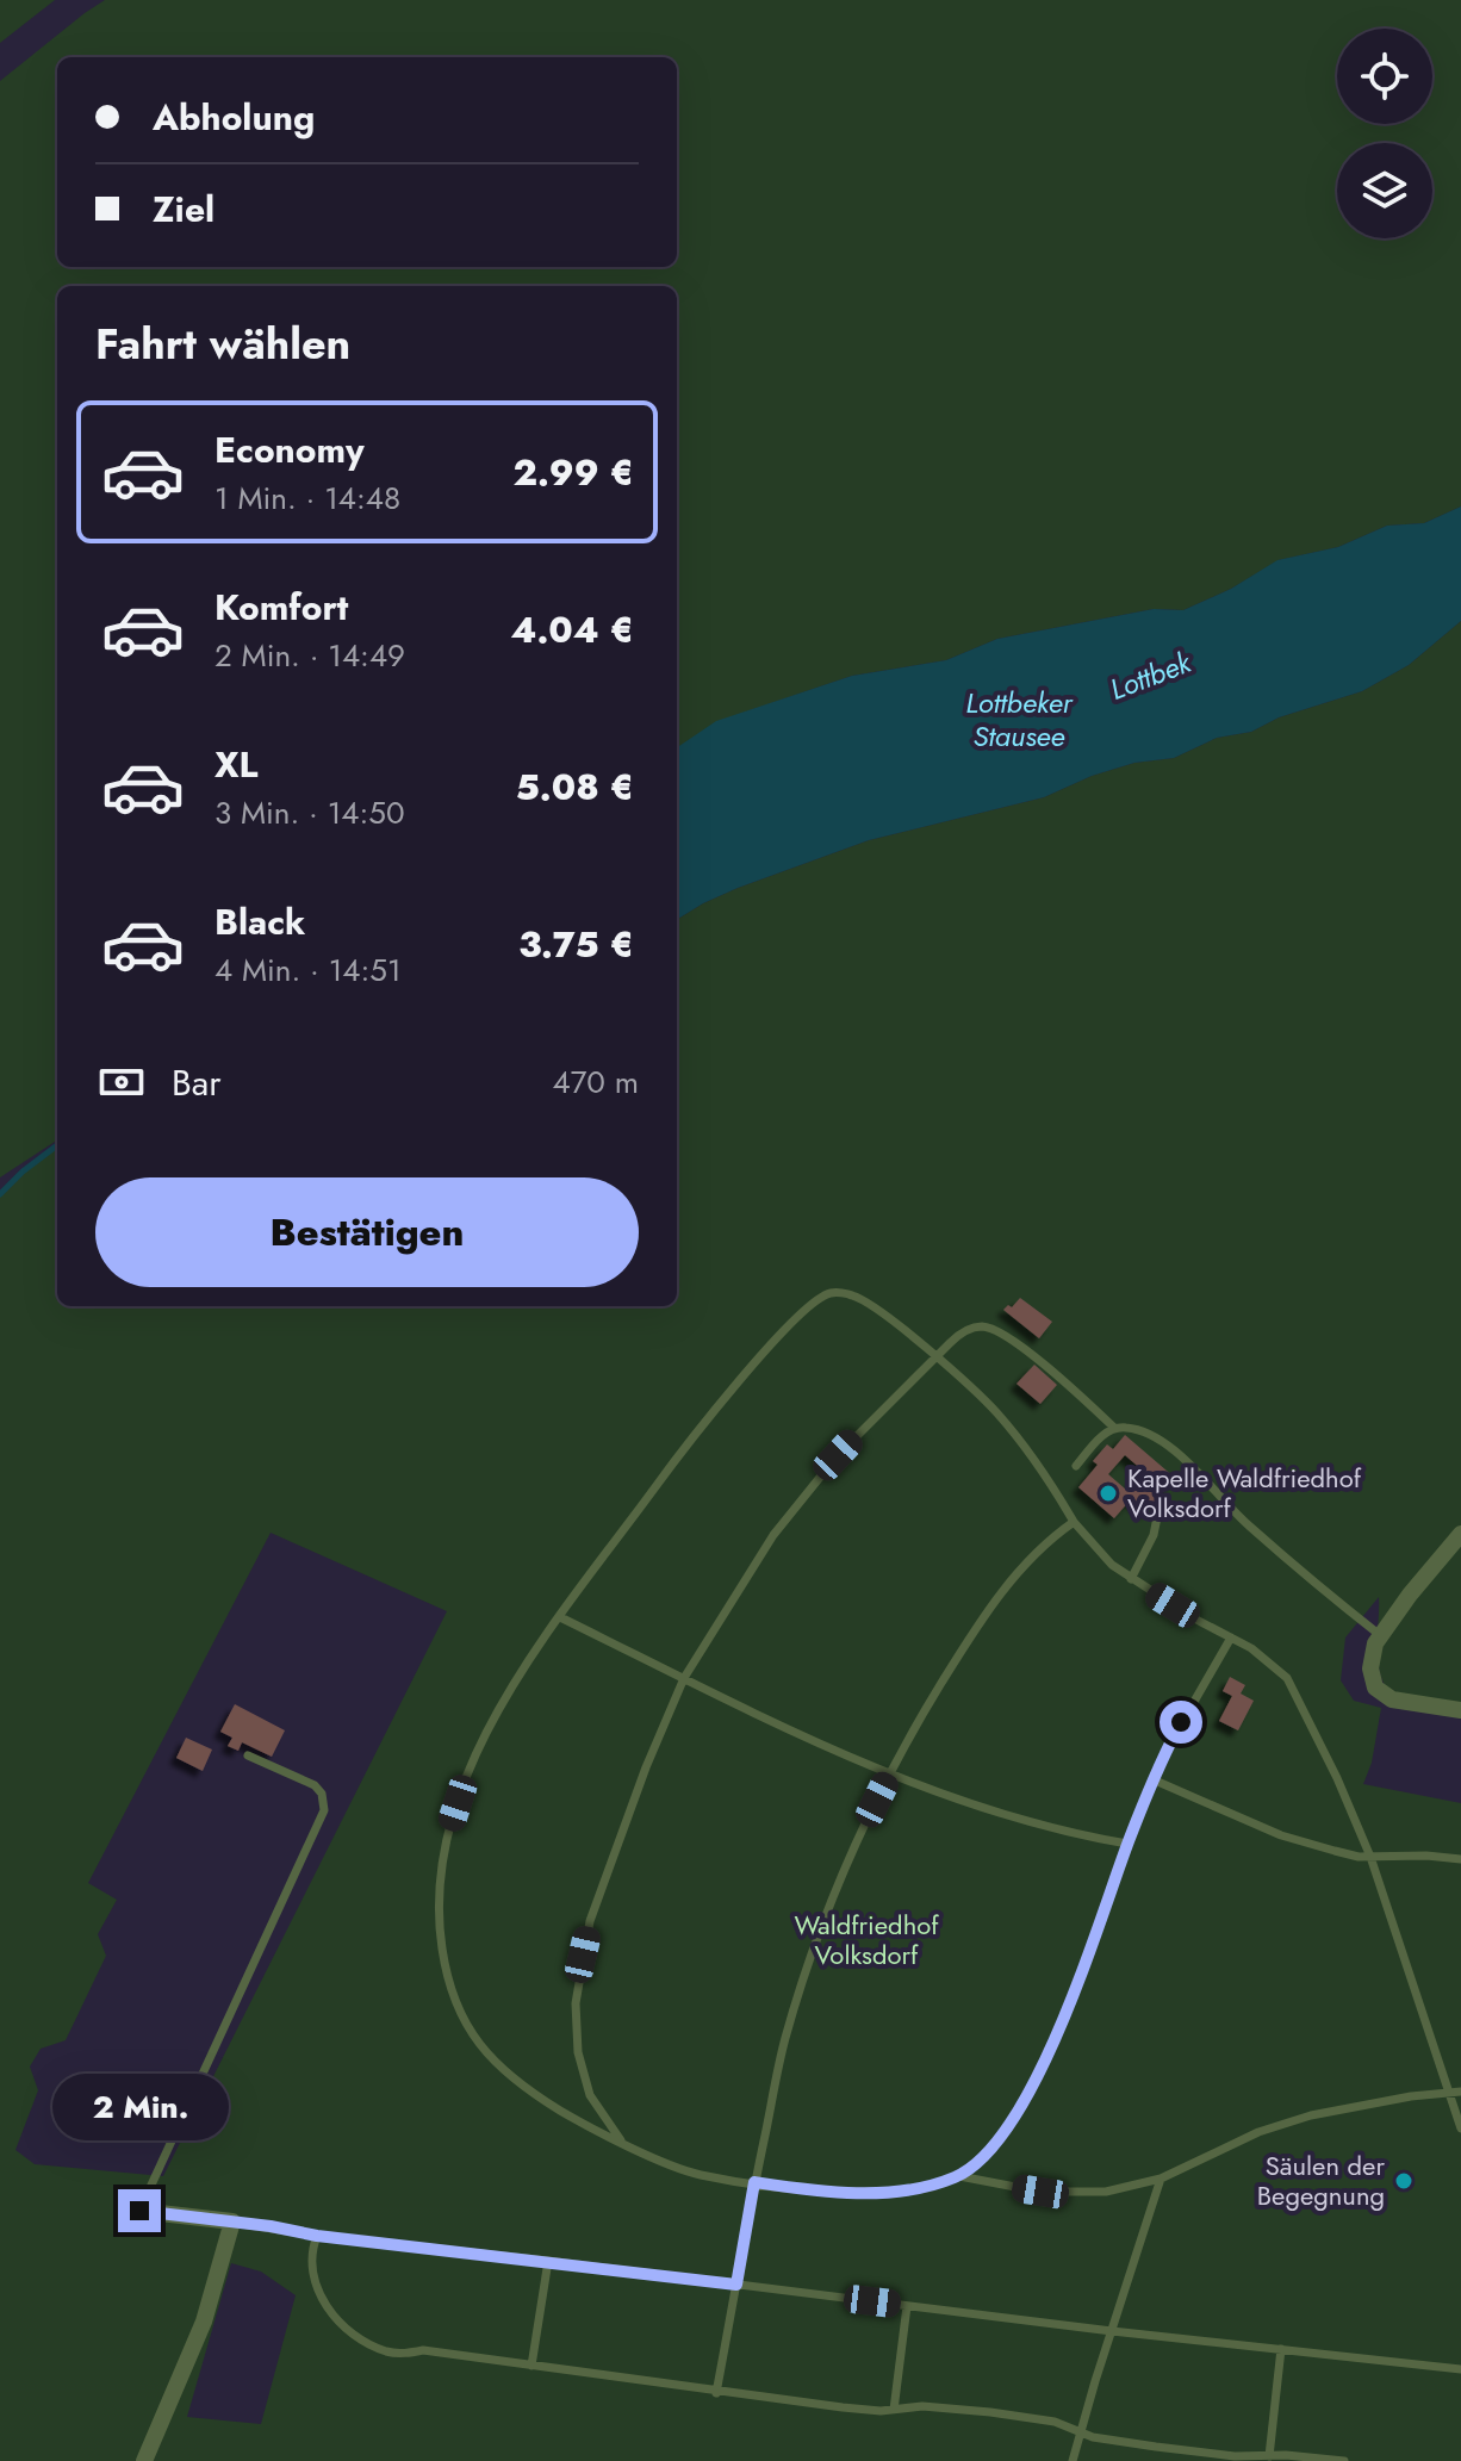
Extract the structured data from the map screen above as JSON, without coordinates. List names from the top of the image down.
{
  "water": ["Lottbek", "Lottbeker Stausee"],
  "parks": ["Waldfriedhof Volksdorf"],
  "places": ["Kapelle Waldfriedhof Volksdorf", "Säulen der Begegnung"],
  "page": {
    "banner": ["Abholung", "Ziel"],
    "heading": "Fahrt wählen",
    "list": [
      {
        "name": "Economy",
        "note": "1 Min. · 14:48",
        "value": "2.99 €"
      },
      {
        "name": "Komfort",
        "note": "2 Min. · 14:49",
        "value": "4.04 €"
      },
      {
        "name": "XL",
        "note": "3 Min. · 14:50",
        "value": "5.08 €"
      },
      {
        "name": "Black",
        "note": "4 Min. · 14:51",
        "value": "3.75 €"
      }
    ],
    "pay": ["Bar", "470 m"],
    "buttons": "Bestätigen",
    "bubble": "2 Min."
  }
}
